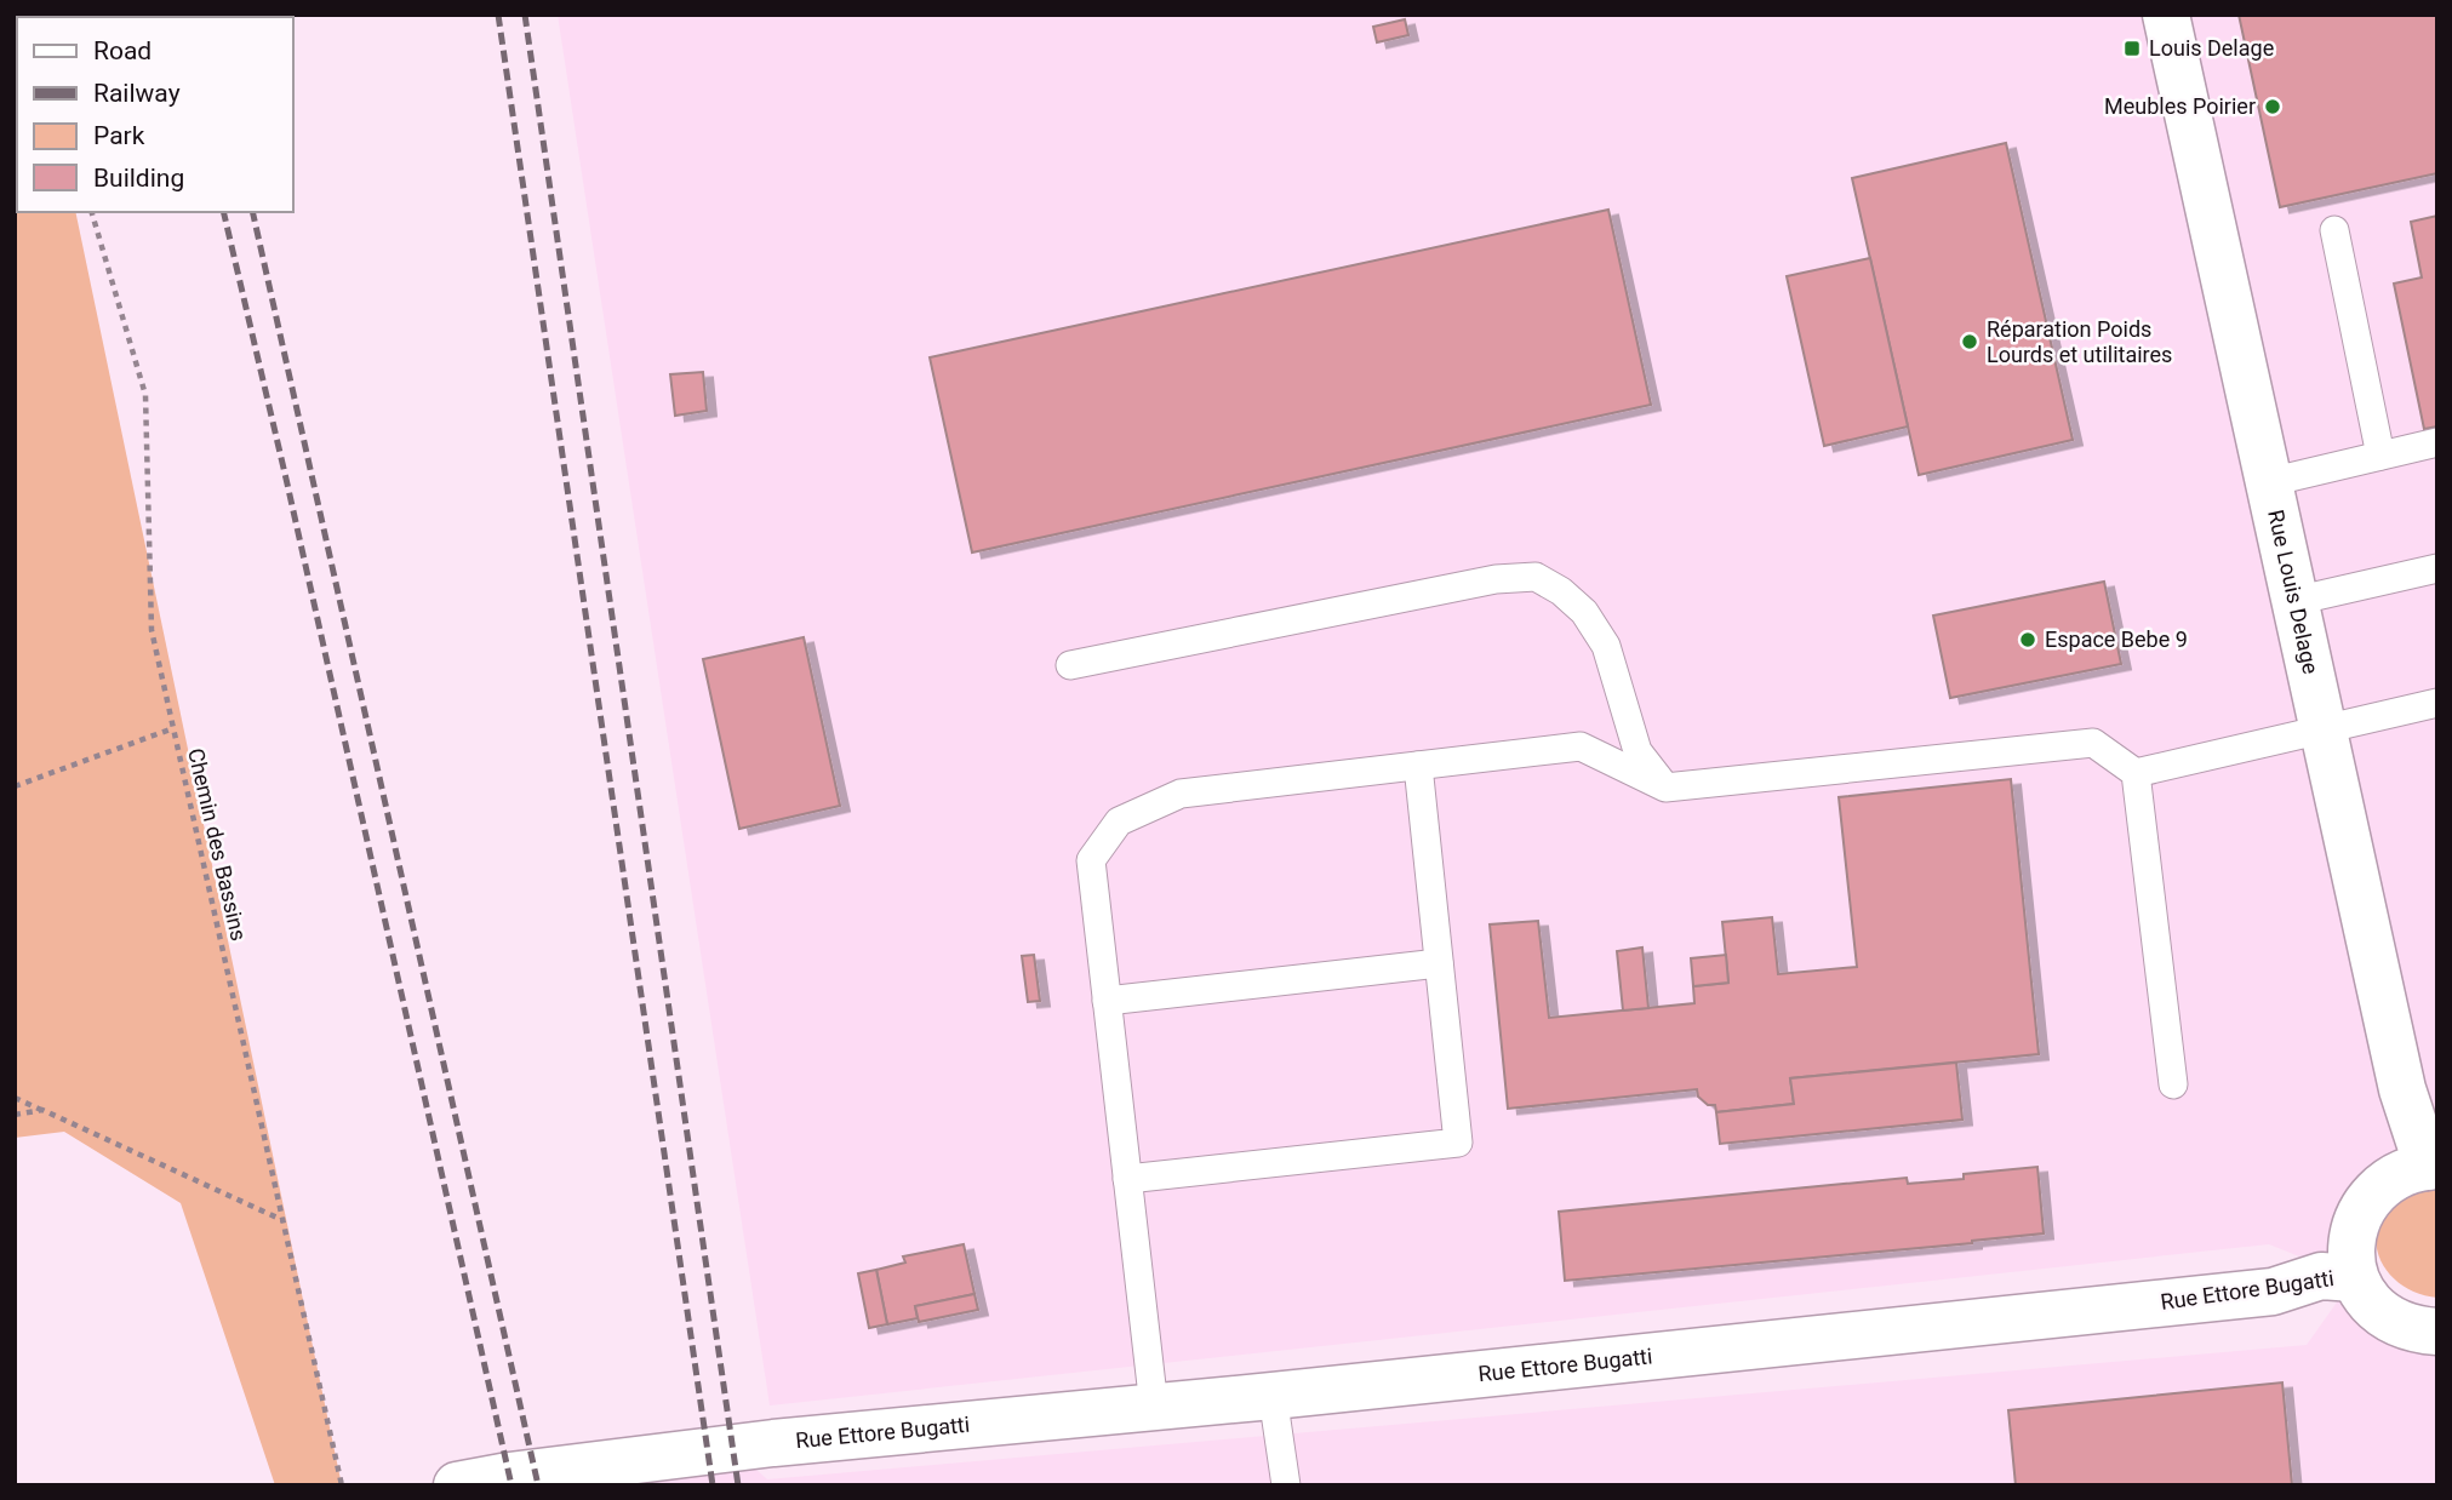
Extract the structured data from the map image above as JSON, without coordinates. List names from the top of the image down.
{
  "streets": {
    "street": ["Rue Louis Delage", "Rue Ettore Bugatti"],
    "path": ["Chemin des Bassins"]
  },
  "places": {
    "transit": ["Louis Delage"],
    "other": ["Meubles Poirier", "Réparation Poids Lourds et utilitaires", "Espace Bebe 9"]
  },
  "legend": [
    "Road",
    "Railway",
    "Park",
    "Building"
  ]
}
